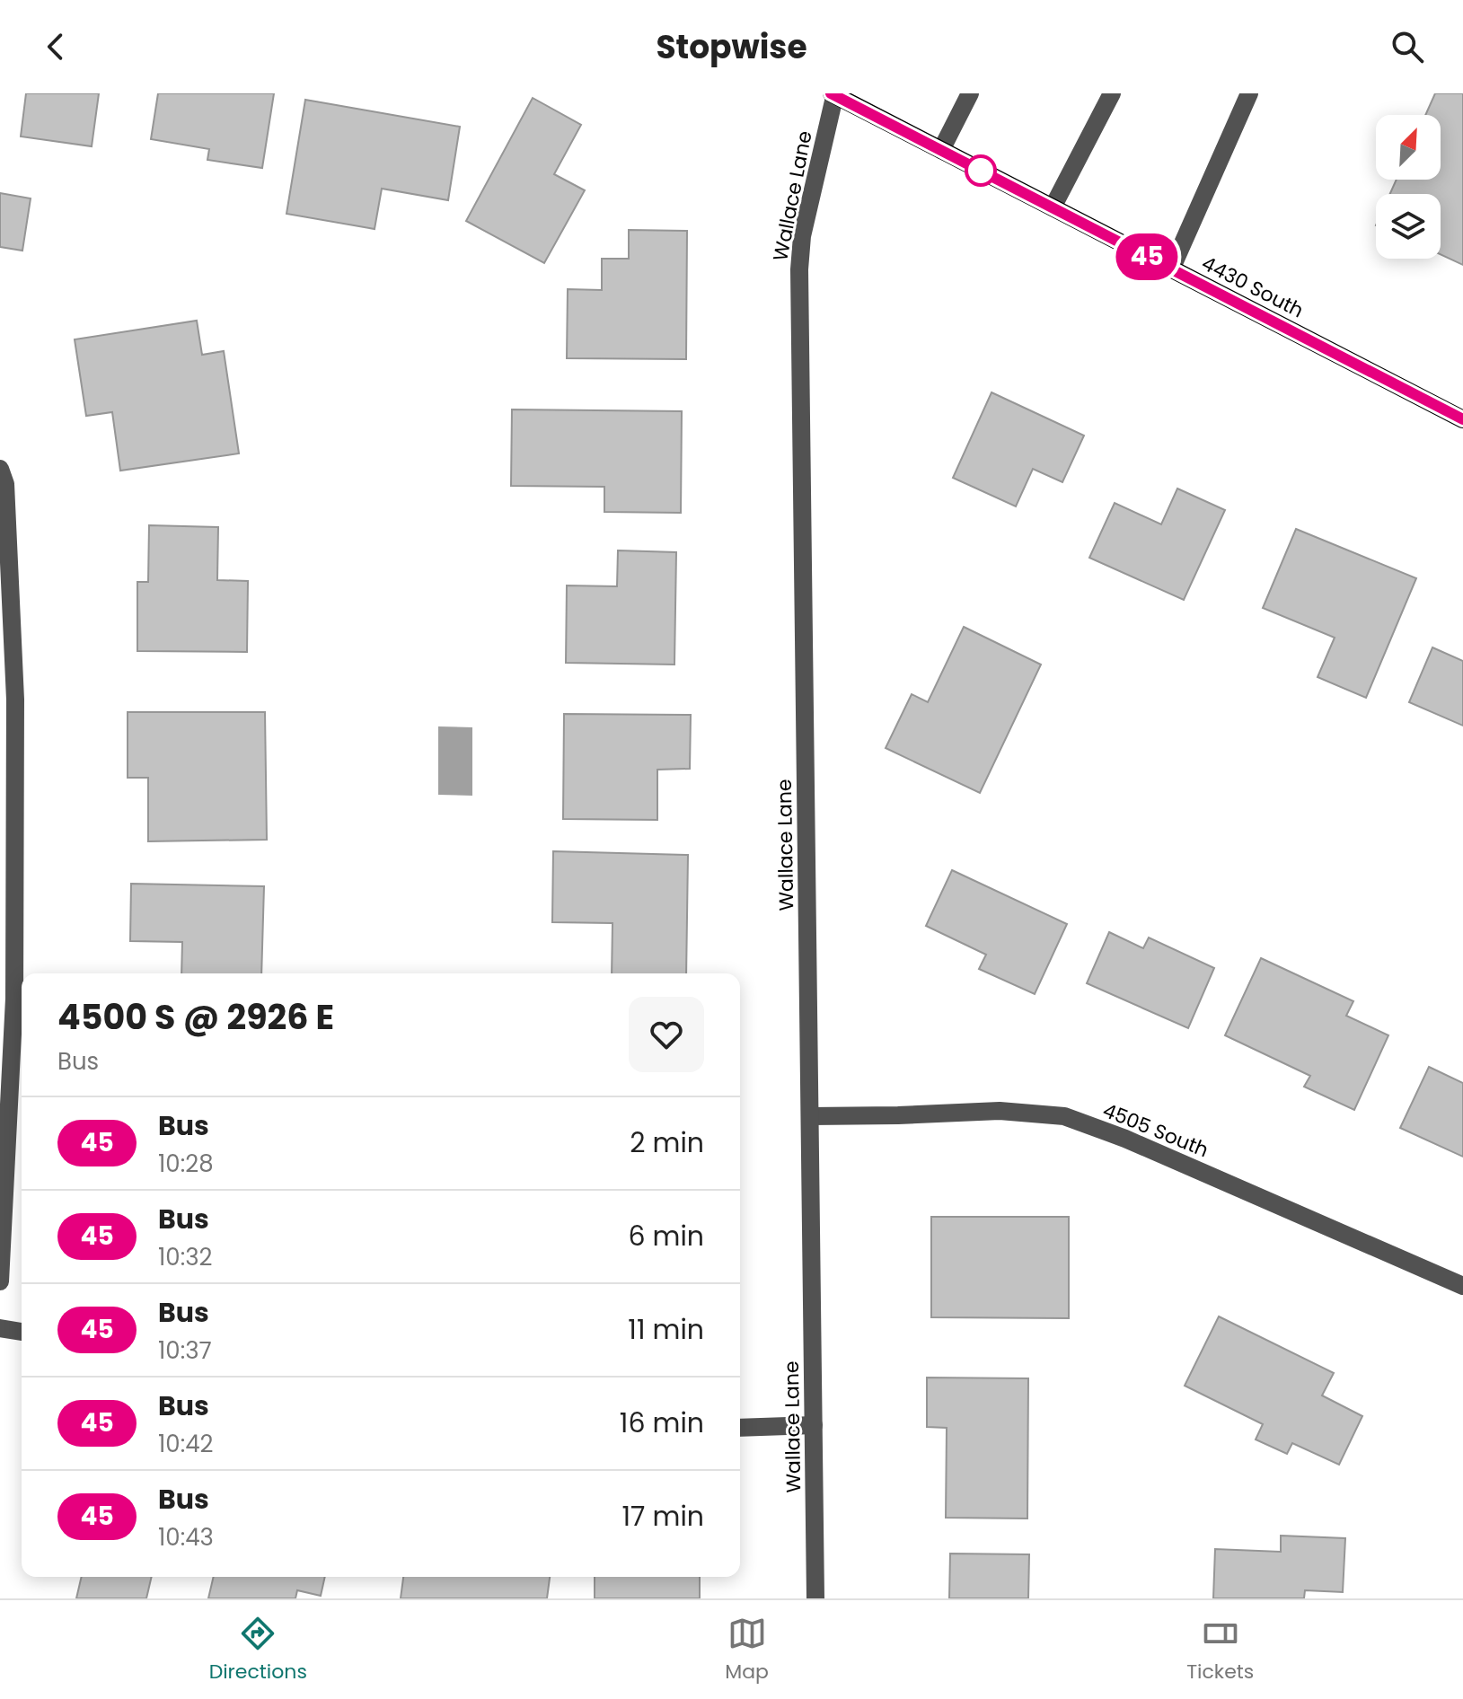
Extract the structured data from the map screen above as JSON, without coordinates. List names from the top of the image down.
{
  "streets": {
    "main road": ["4430 South"],
    "street": ["Wallace Lane", "4505 South"]
  },
  "crossings": [
    ["Wallace Lane", "4430 South"],
    ["Wallace Lane", "4505 South"]
  ],
  "lines": ["bus line 45"],
  "north": "top right",
  "page": {
    "header": "Stopwise",
    "on_map": "45",
    "heading": ["4500 S @ 2926 E", "Bus"],
    "list": [
      {
        "mark": "45",
        "name": "Bus",
        "note": "10:28",
        "value": "2 min"
      },
      {
        "mark": "45",
        "name": "Bus",
        "note": "10:32",
        "value": "6 min"
      },
      {
        "mark": "45",
        "name": "Bus",
        "note": "10:37",
        "value": "11 min"
      },
      {
        "mark": "45",
        "name": "Bus",
        "note": "10:42",
        "value": "16 min"
      },
      {
        "mark": "45",
        "name": "Bus",
        "note": "10:43",
        "value": "17 min"
      }
    ],
    "tabs": ["Directions", "Map", "Tickets"]
  }
}
